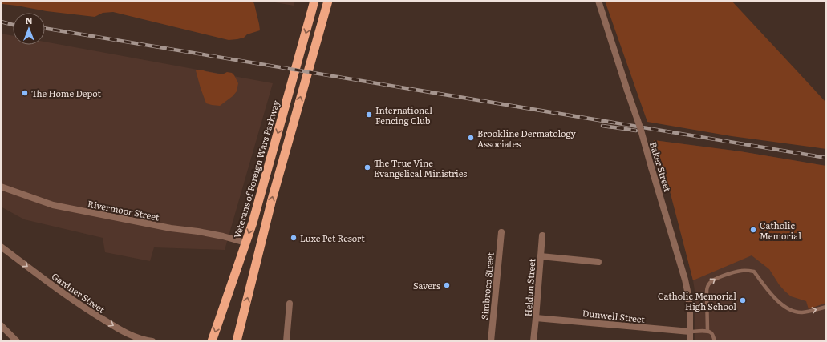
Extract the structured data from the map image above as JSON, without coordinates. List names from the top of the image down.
{
  "streets": {
    "highway": ["Veterans of Foreign Wars Parkway"],
    "street": [
      "Baker Street",
      "Rivermoor Street",
      "Simbroco Street",
      "Heldun Street",
      "Gardner Street",
      "Dunwell Street"
    ]
  },
  "crossings": [
    ["Baker Street", "Dunwell Street"],
    ["Veterans of Foreign Wars Parkway", "Rivermoor Street"],
    ["Heldun Street", "Dunwell Street"]
  ],
  "one_way": ["Gardner Street"],
  "places": [
    "The Home Depot",
    "International Fencing Club",
    "Brookline Dermatology Associates",
    "The True Vine Evangelical Ministries",
    "Catholic Memorial",
    "Luxe Pet Resort",
    "Savers",
    "Catholic Memorial High School"
  ],
  "north": "top"
}
